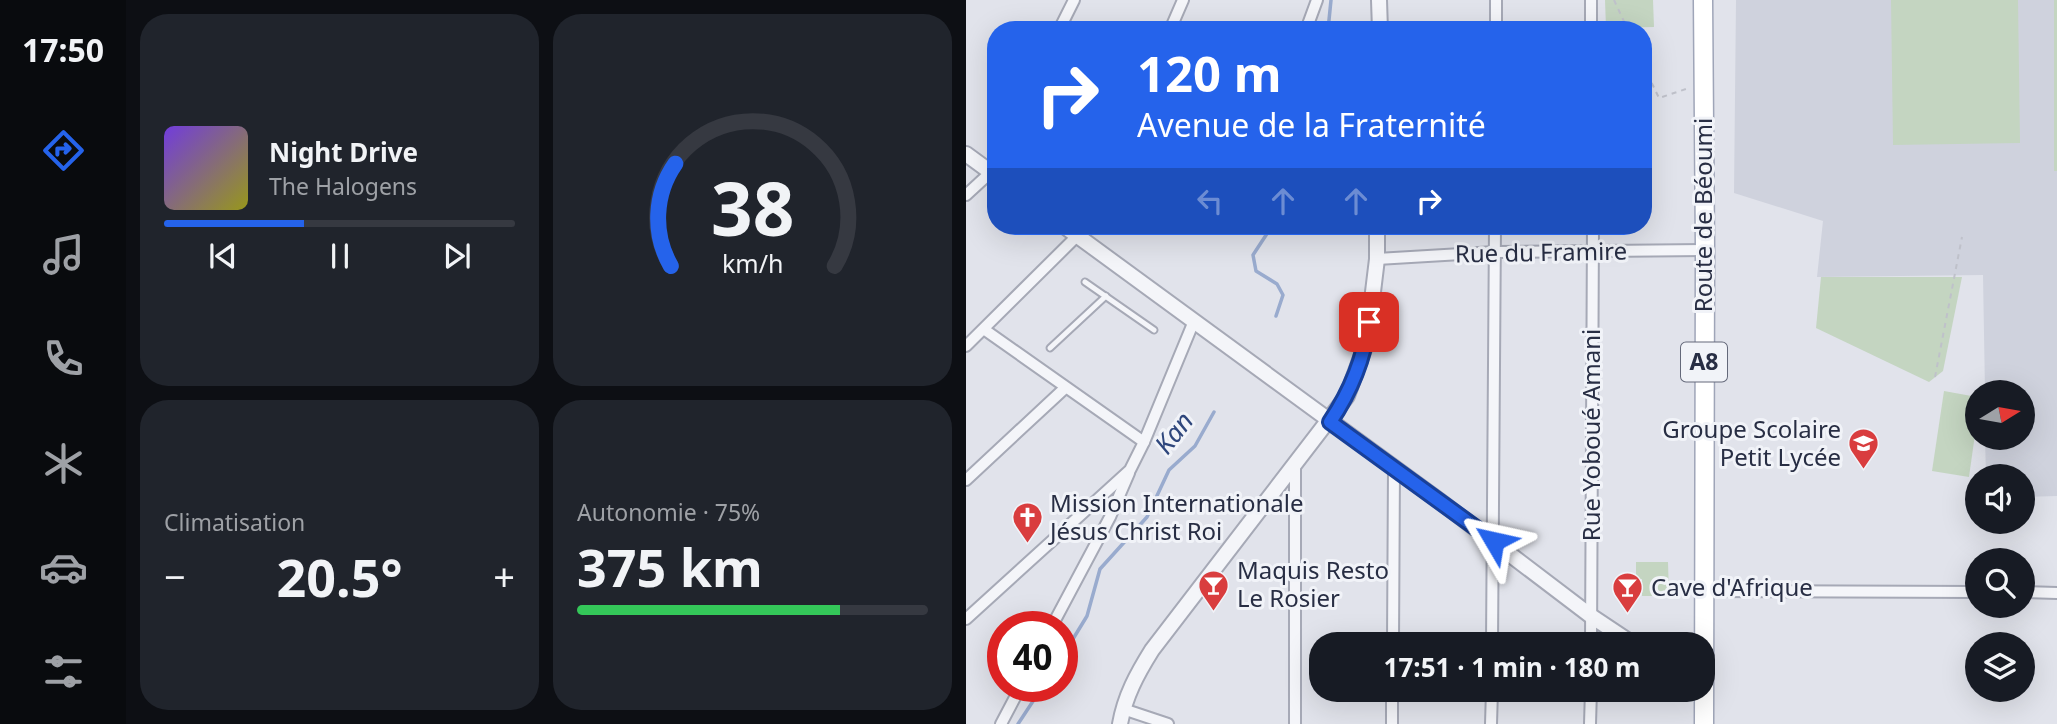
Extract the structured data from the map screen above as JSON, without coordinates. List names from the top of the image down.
{
  "streets": {
    "main road": ["Route de Béoumi", "A8"],
    "street": ["Rue du Framire", "Rue Yoboué Amani"]
  },
  "crossings": [
    ["Route de Béoumi", "Rue du Framire"],
    ["Rue du Framire", "Rue Yoboué Amani"]
  ],
  "water": ["Kan"],
  "places": {
    "school or university": ["Groupe Scolaire Petit Lycée"],
    "church": ["Mission Internationale Jésus Christ Roi"],
    "bar": ["Maquis Resto Le Rosier", "Cave d'Afrique"]
  },
  "north": "right",
  "page": {
    "tabs": "17:50",
    "turn": ["120 m", "Avenue de la Fraternité"],
    "song": ["Night Drive", "The Halogens"],
    "tile": [
      "Climatisation",
      ["Autonomie · 75%", "375 km"]
    ],
    "heat": ["−", "20.5°", "+"],
    "limit": "40",
    "trip": "17:51 · 1 min · 180 m",
    "gauge": ["38", "km/h"]
  }
}
